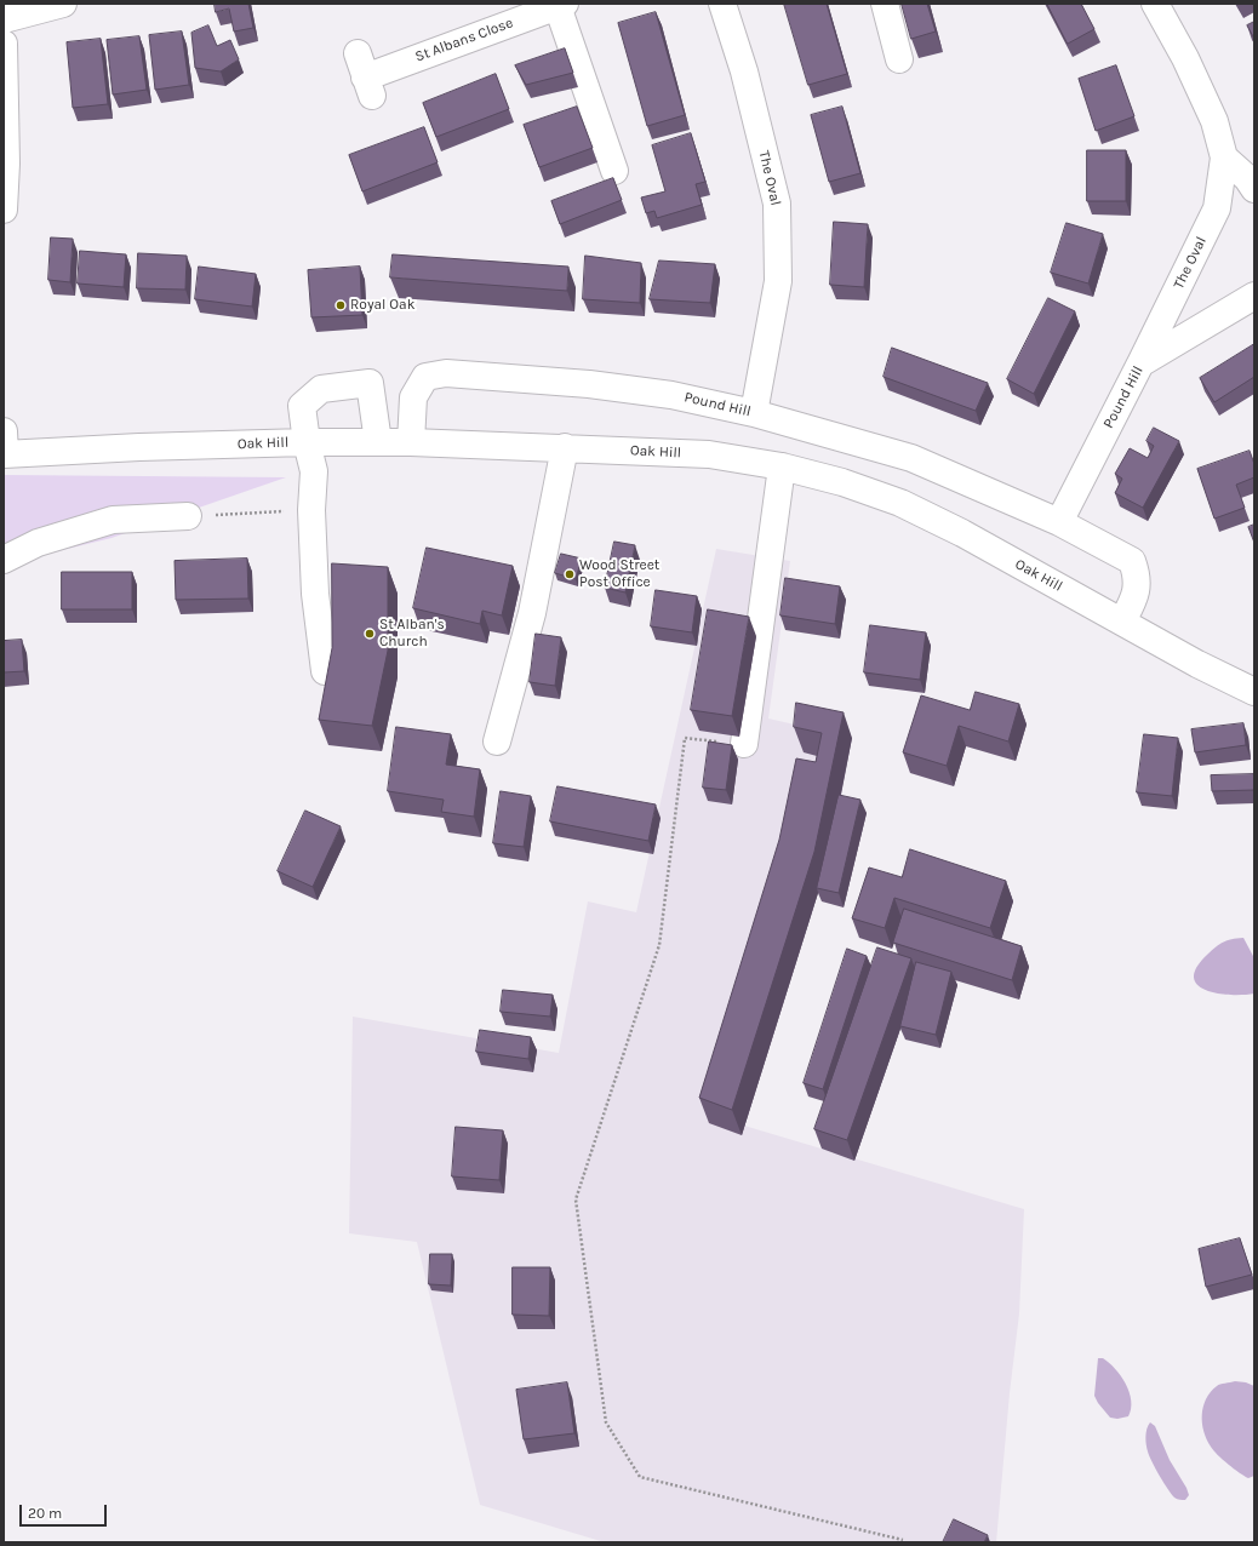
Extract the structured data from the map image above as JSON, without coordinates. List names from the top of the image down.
{
  "streets": {
    "street": [
      "St Albans Close",
      "The Oval",
      "Pound Hill",
      "Oak Hill"
    ]
  },
  "crossings": [
    ["The Oval", "Pound Hill"],
    ["Pound Hill", "Oak Hill"]
  ],
  "places": ["Royal Oak", "Wood Street Post Office", "St Alban's Church"],
  "scale_bar": "20 m"
}
